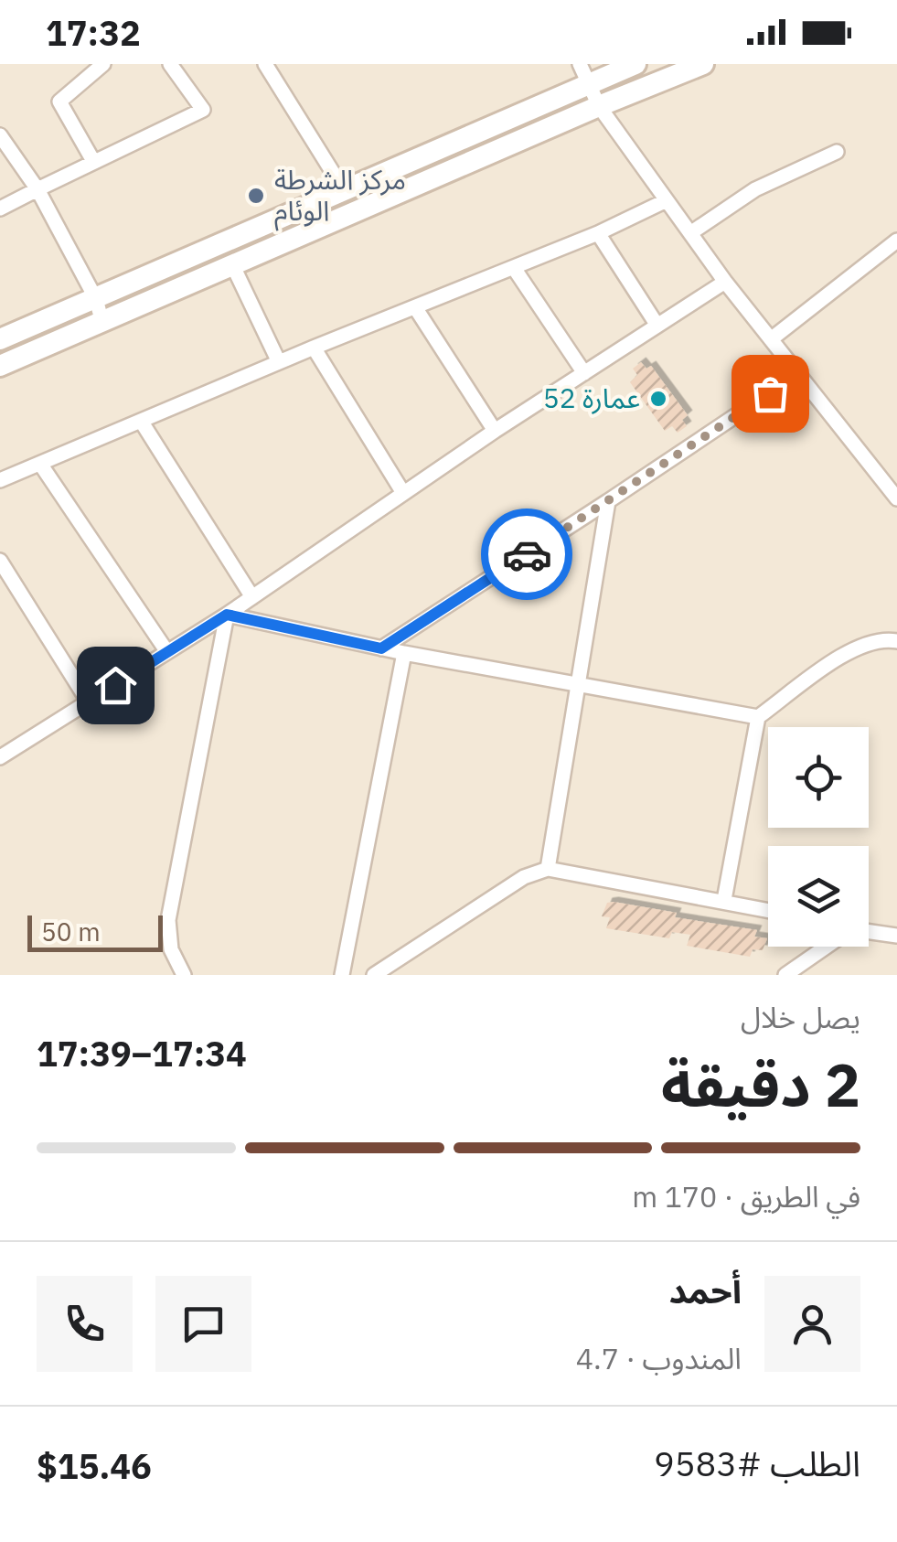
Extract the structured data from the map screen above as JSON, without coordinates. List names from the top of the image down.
{
  "places": ["مركز الشرطة الوئام", "عمارة 52"],
  "scale_bar": "50 m",
  "page": {
    "status": "17:32",
    "scale": "50 m",
    "heading": ["2 دقيقة", "يصل خلال", "17:34–17:39"],
    "panel": [
      "أحمد",
      "المندوب · 4.7",
      "الطلب #9583",
      "$15.46"
    ],
    "bar": "في الطريق · 170 m"
  }
}
